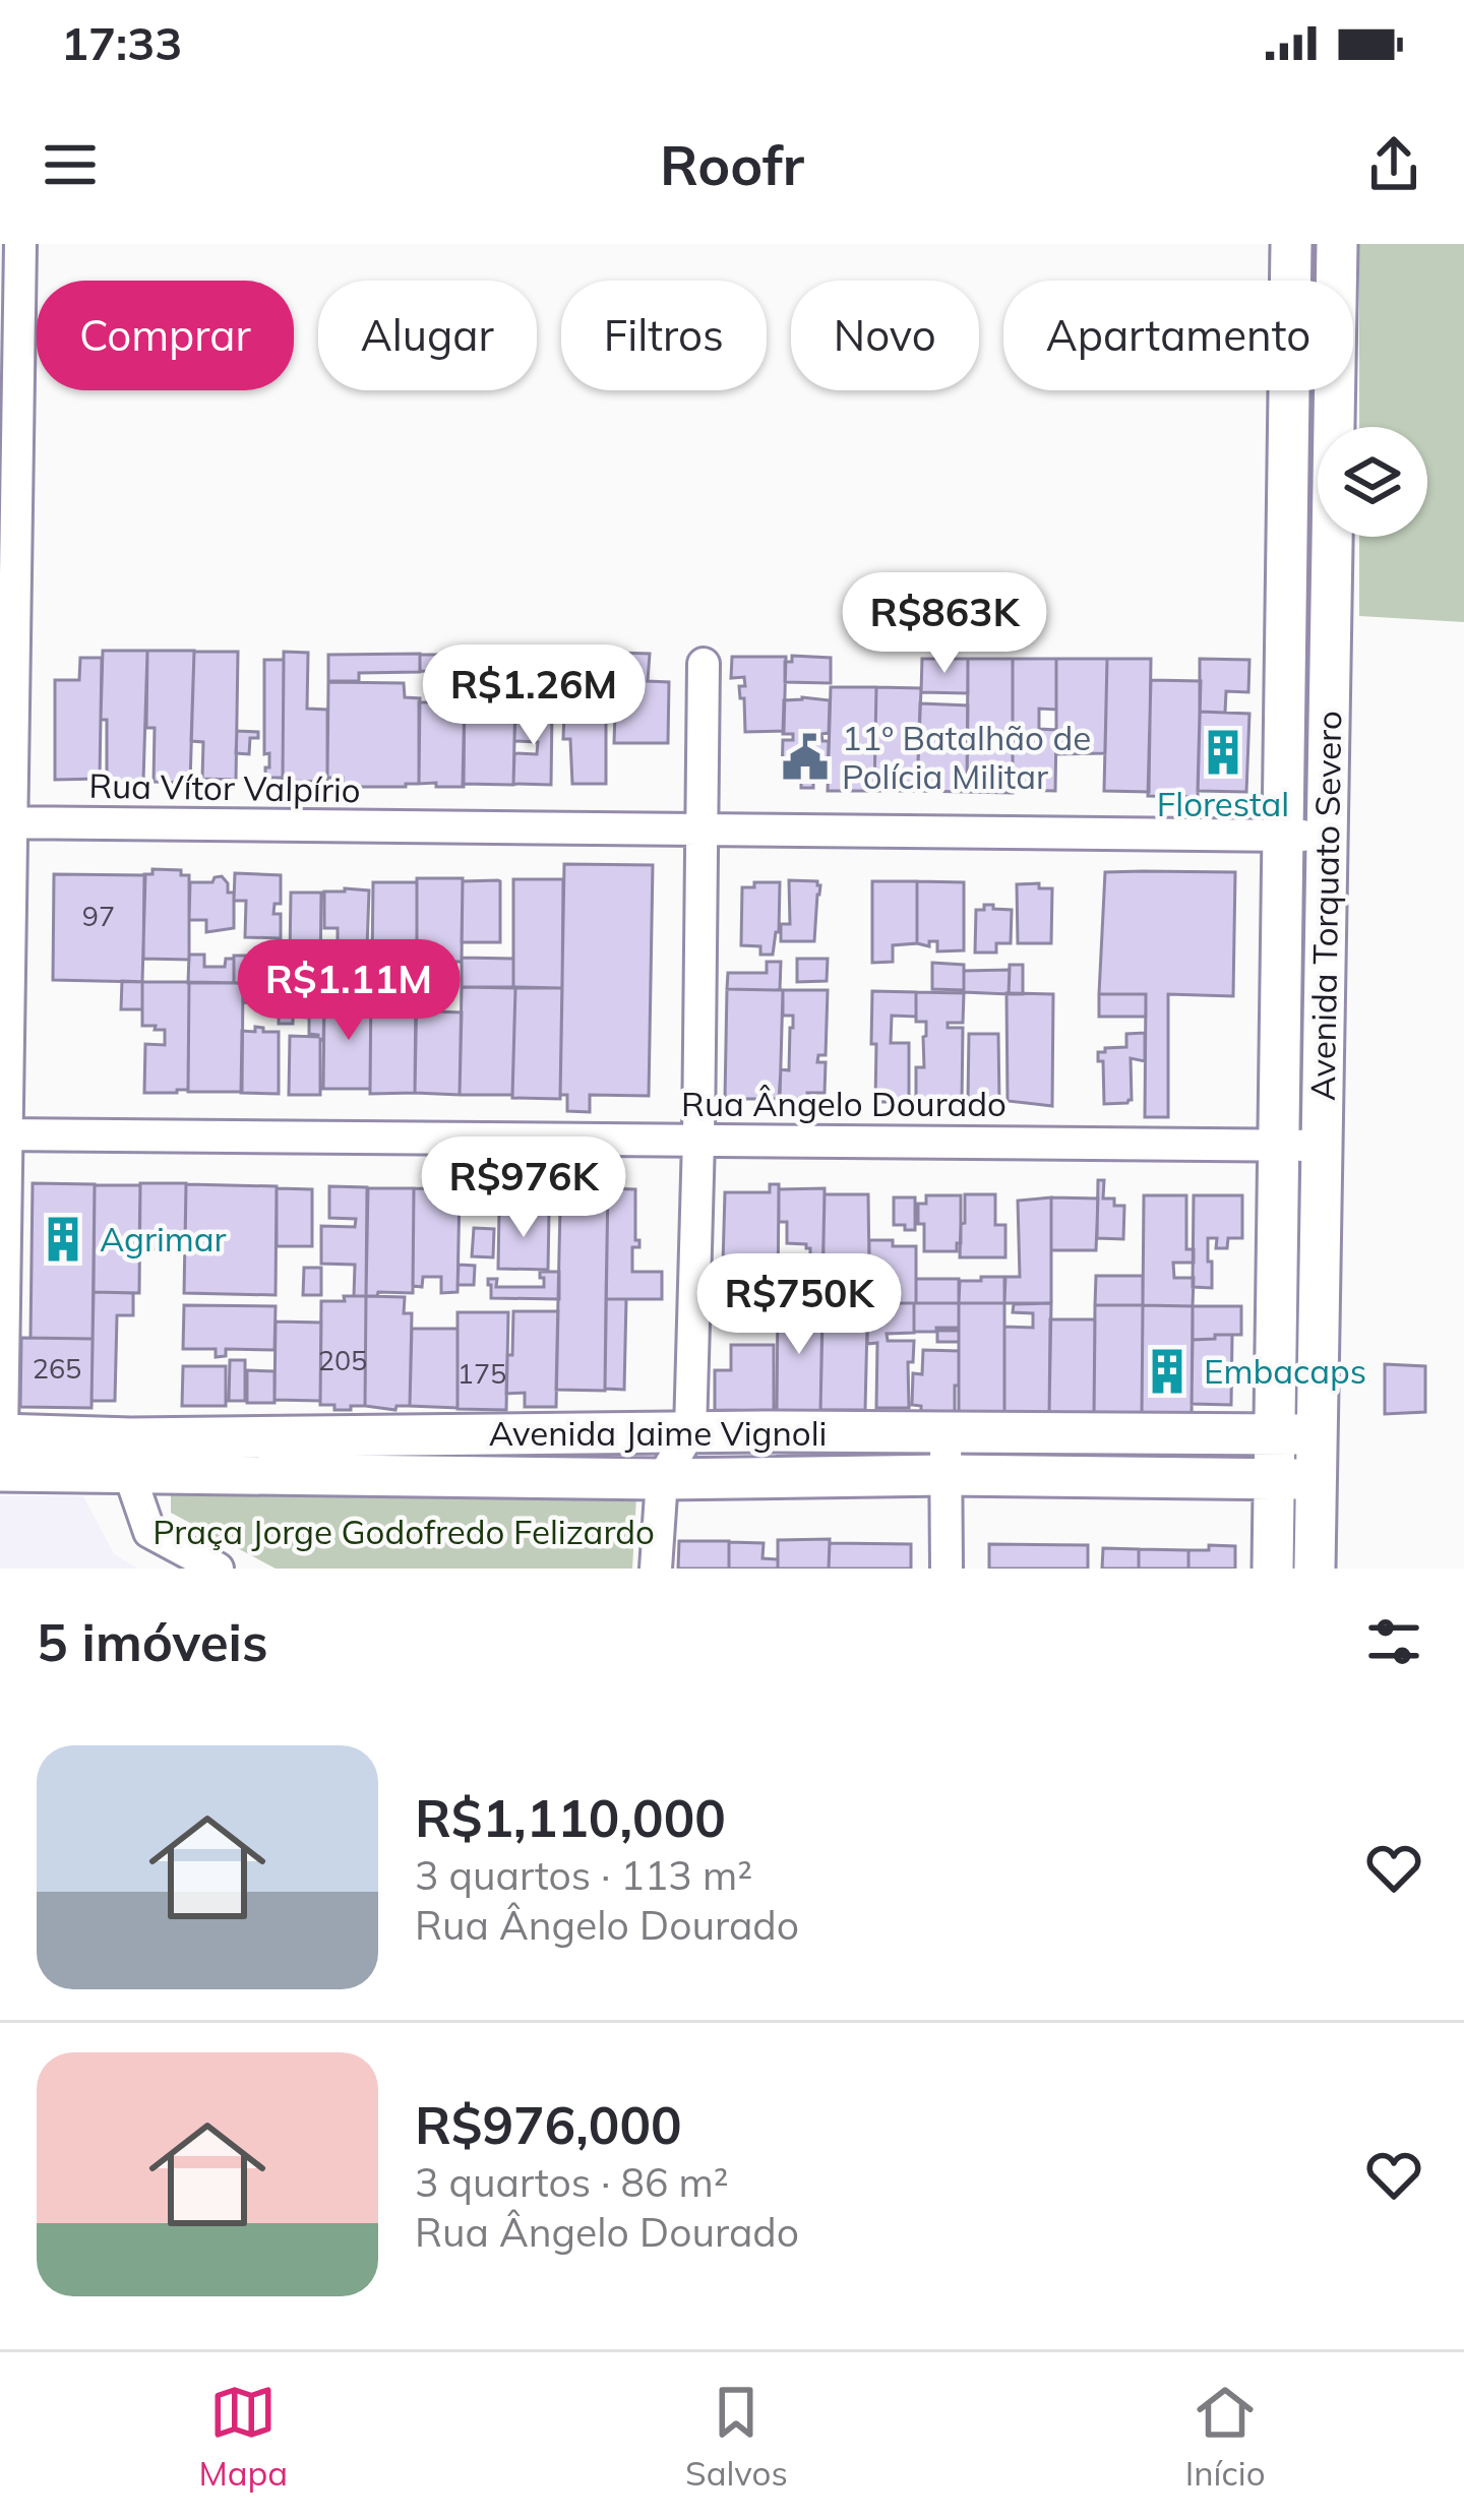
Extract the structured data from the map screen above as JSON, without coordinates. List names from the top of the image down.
{
  "streets": {
    "street": [
      "Rua Vítor Valpírio",
      "Avenida Torquato Severo",
      "Rua Ângelo Dourado",
      "Avenida Jaime Vignoli"
    ]
  },
  "crossings": [
    ["Rua Vítor Valpírio", "Avenida Torquato Severo"],
    ["Avenida Torquato Severo", "Rua Ângelo Dourado"],
    ["Avenida Torquato Severo", "Avenida Jaime Vignoli"]
  ],
  "parks": ["Praça Jorge Godofredo Felizardo"],
  "places": {
    "building": ["Florestal", "Agrimar", "Embacaps"],
    "public building": ["11º Batalhão de Polícia Militar"]
  },
  "house_numbers": [
    "97",
    "205",
    "265",
    "175"
  ],
  "page": {
    "status": "17:33",
    "header": "Roofr",
    "chip": [
      "Comprar",
      "Alugar",
      "Filtros",
      "Novo",
      "Apartamento"
    ],
    "price": [
      "R$863K",
      "R$1.26M",
      "R$1.11M",
      "R$976K",
      "R$750K"
    ],
    "heading": "5 imóveis",
    "list": [
      {
        "name": "R$1,110,000",
        "note": "3 quartos · 113 m² · Rua Ângelo Dourado"
      },
      {
        "name": "R$976,000",
        "note": "3 quartos · 86 m² · Rua Ângelo Dourado"
      }
    ],
    "tabs": ["Mapa", "Salvos", "Início"]
  }
}
